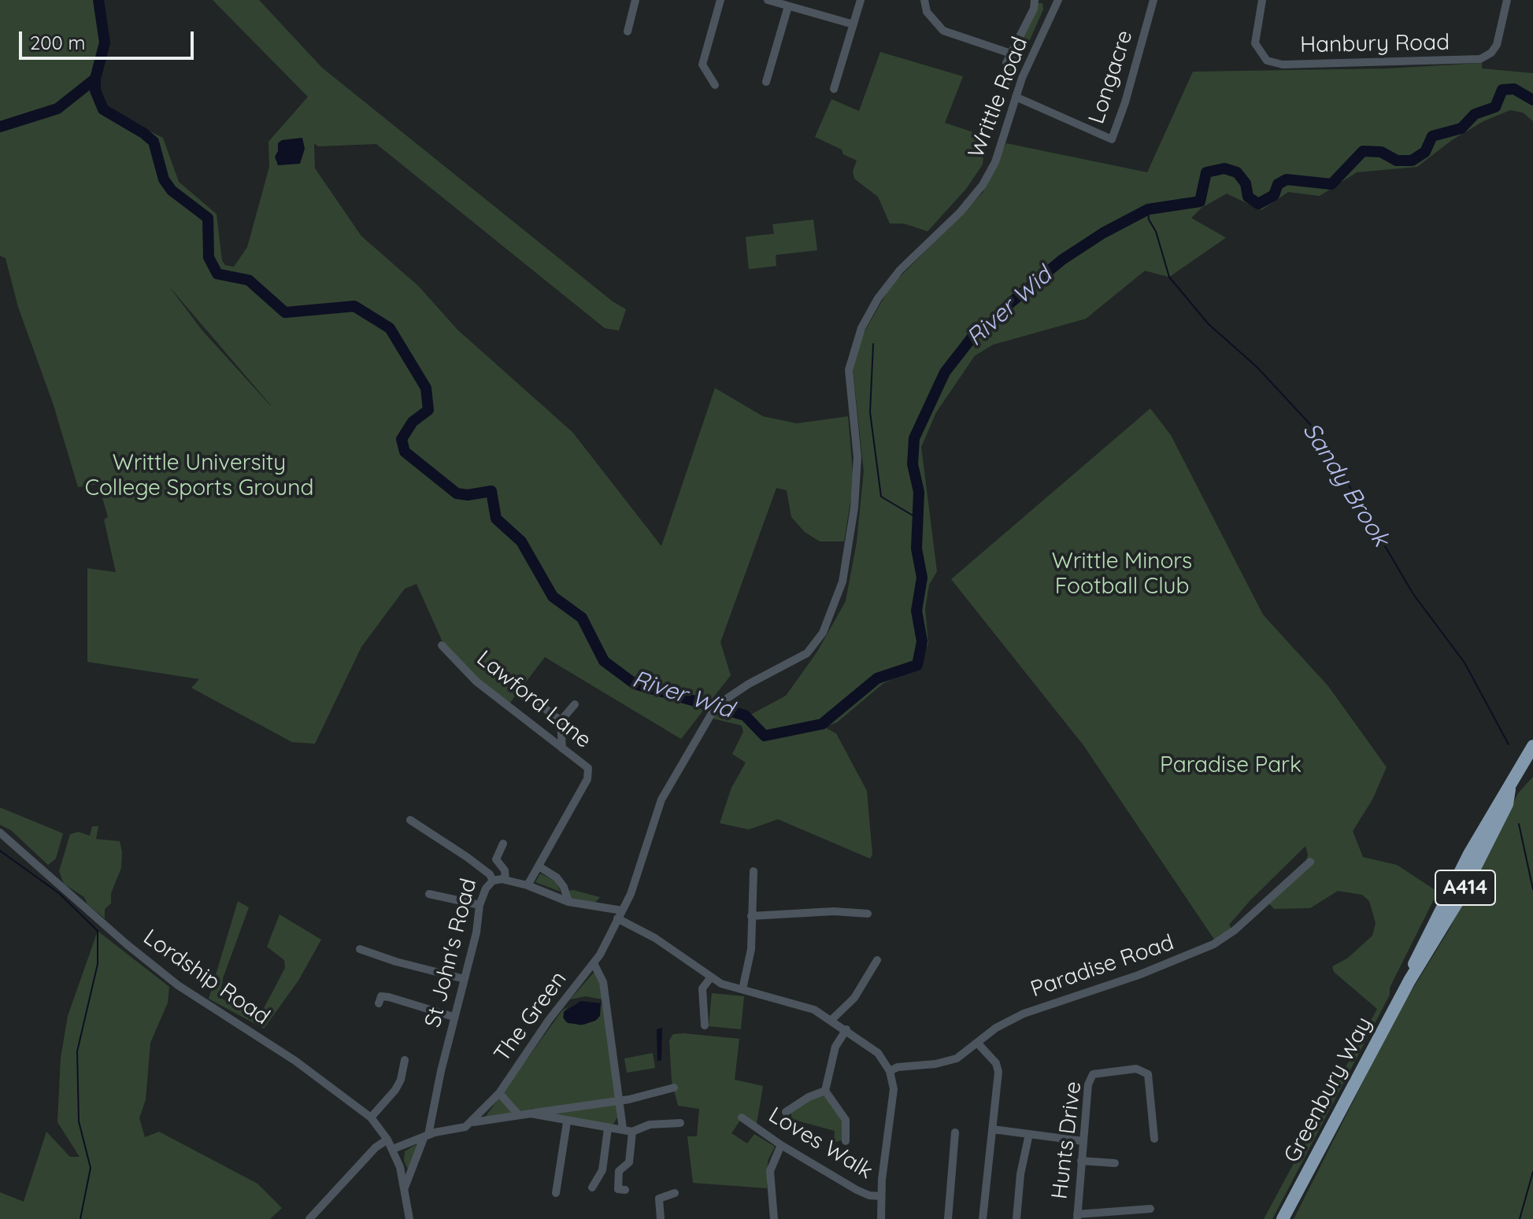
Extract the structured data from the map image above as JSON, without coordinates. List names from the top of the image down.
{
  "streets": {
    "highway": ["A414", "Greenbury Way"],
    "street": [
      "Hanbury Road",
      "Longacre",
      "Writtle Road",
      "Lawford Lane",
      "St John's Road",
      "Paradise Road",
      "Lordship Road",
      "The Green",
      "Hunts Drive",
      "Loves Walk"
    ]
  },
  "crossings": [
    ["Longacre", "Writtle Road"],
    ["Writtle Road", "The Green"],
    ["St John's Road", "Lordship Road"]
  ],
  "water": ["River Wid", "Sandy Brook"],
  "parks": ["Writtle University College Sports Ground", "Writtle Minors Football Club", "Paradise Park"],
  "scale_bar": "200 m"
}
